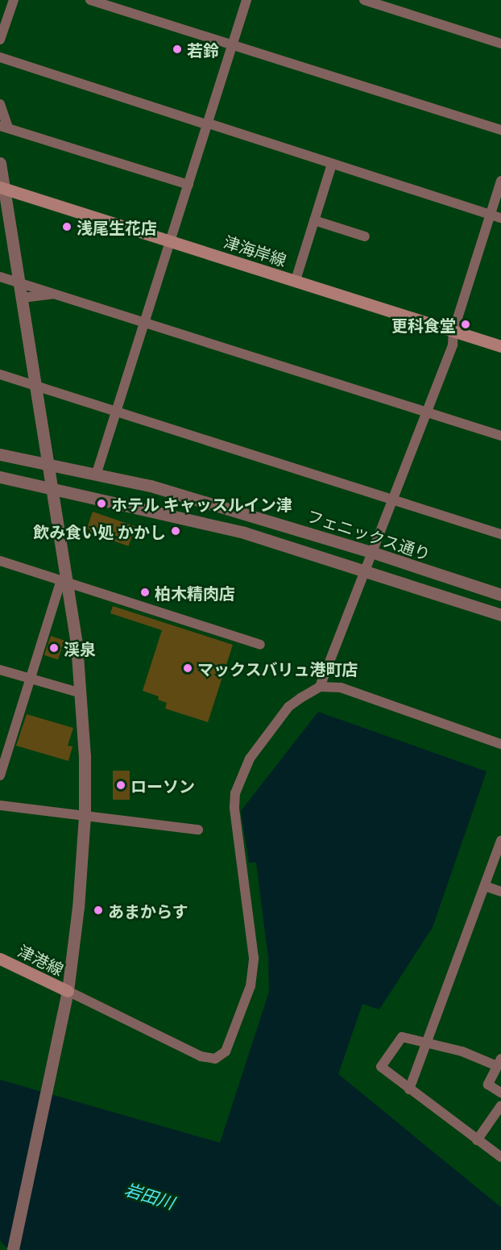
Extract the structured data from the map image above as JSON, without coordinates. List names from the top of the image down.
{
  "streets": {
    "main road": ["津海岸線", "津港線"],
    "street": ["フェニックス通り"]
  },
  "water": ["岩田川"],
  "places": [
    "若鈴",
    "浅尾生花店",
    "更科食堂",
    "ホテル キャッスルイン津",
    "飲み食い処 かかし",
    "柏木精肉店",
    "渓泉",
    "マックスバリュ港町店",
    "ローソン",
    "あまからす"
  ]
}
